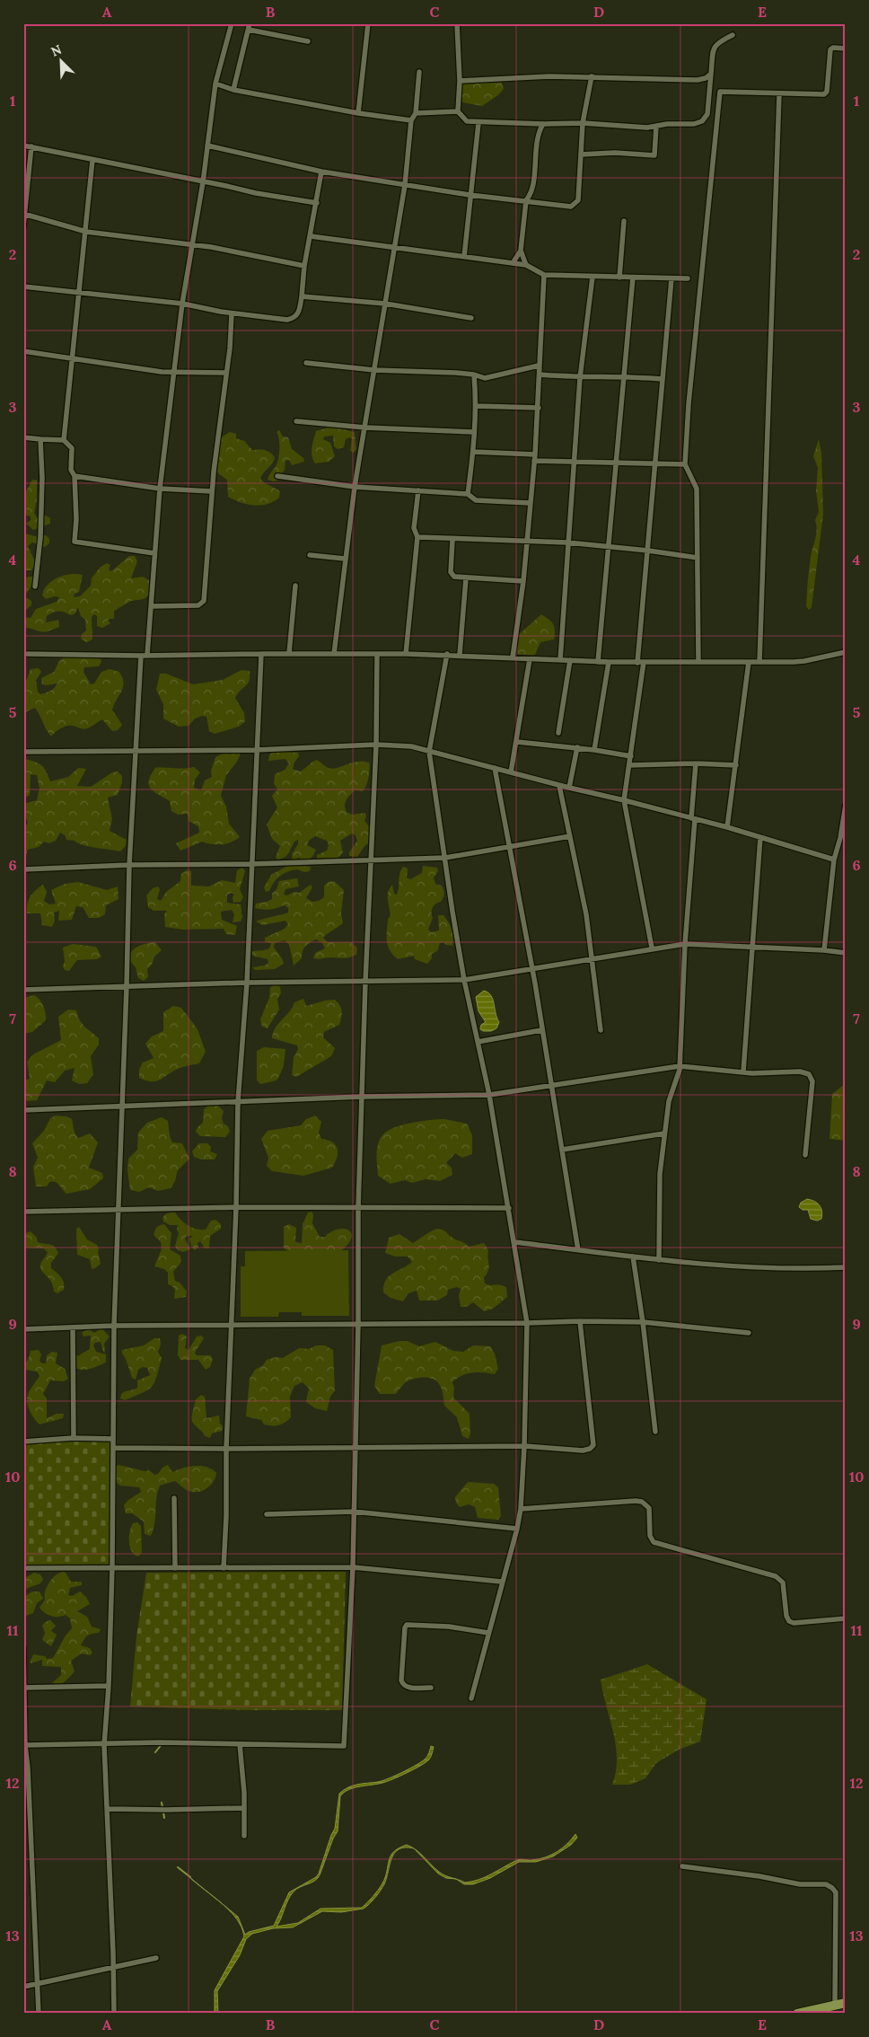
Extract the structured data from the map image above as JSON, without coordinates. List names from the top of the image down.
{
  "north": "top left",
  "grid": {
    "columns": [
      "A",
      "B",
      "C",
      "D",
      "E"
    ],
    "rows": [
      "1",
      "2",
      "3",
      "4",
      "5",
      "6",
      "7",
      "8",
      "9",
      "10",
      "11",
      "12",
      "13"
    ]
  }
}
